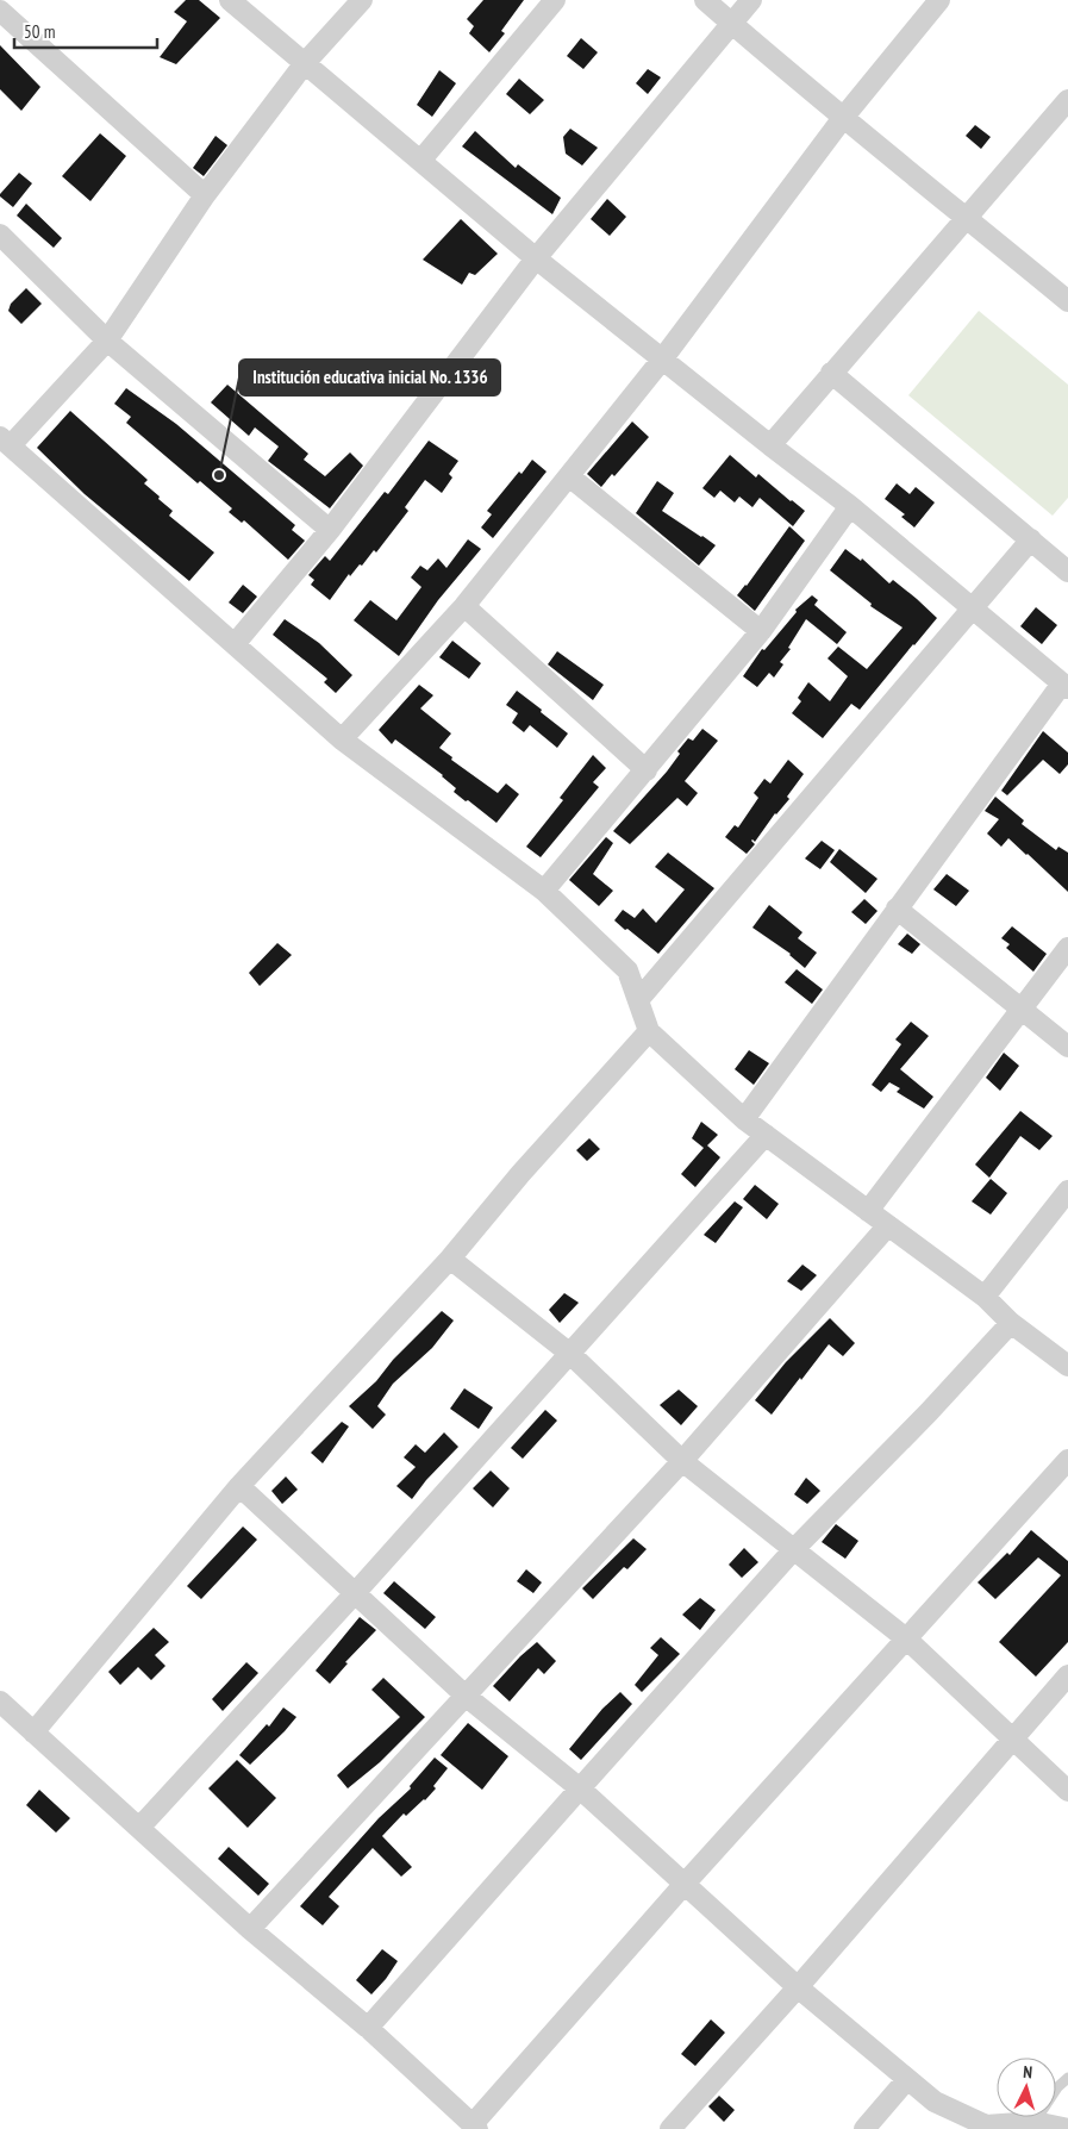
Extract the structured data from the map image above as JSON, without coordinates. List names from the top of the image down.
{
  "places": ["Institución educativa inicial No. 1336"],
  "scale_bar": "50 m",
  "north": "top"
}
